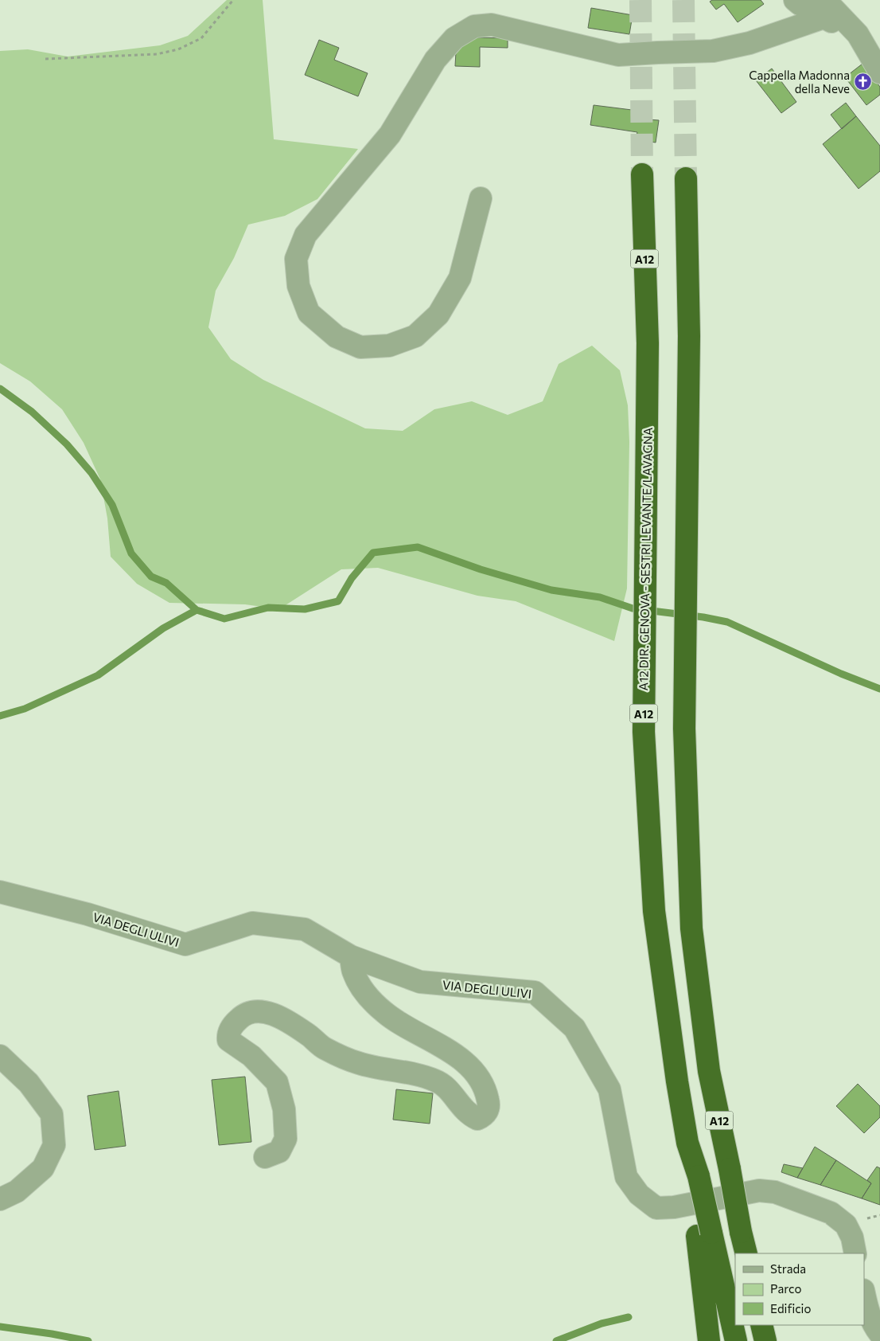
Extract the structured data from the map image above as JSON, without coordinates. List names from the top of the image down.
{
  "streets": {
    "highway": ["A12", "A12 DIR. GENOVA - SESTRI LEVANTE/LAVAGNA"],
    "street": ["VIA DEGLI ULIVI"]
  },
  "places": {
    "church": ["Cappella Madonna della Neve"]
  },
  "legend": ["Strada", "Parco", "Edificio"]
}
